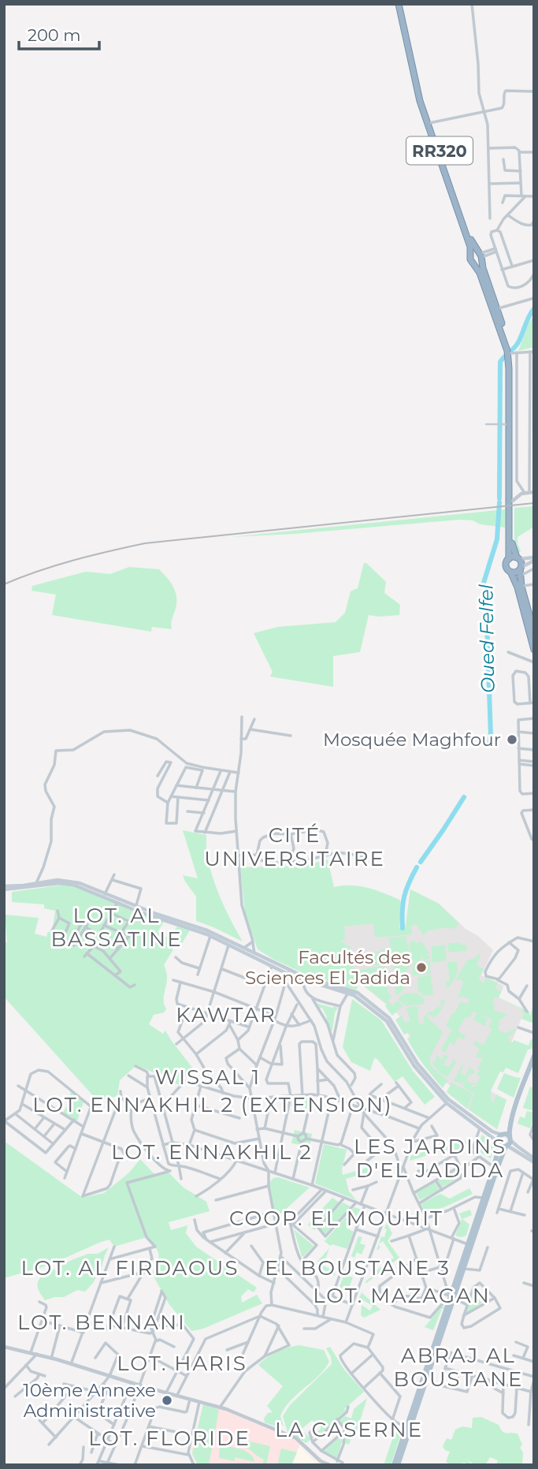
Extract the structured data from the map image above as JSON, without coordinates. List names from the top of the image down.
{
  "streets": {
    "highway": ["RR320"]
  },
  "districts": [
    "CITÉ UNIVERSITAIRE",
    "LOT. AL BASSATINE",
    "KAWTAR",
    "WISSAL 1",
    "LOT. ENNAKHIL 2 (EXTENSION)",
    "LES JARDINS D'EL JADIDA",
    "LOT. ENNAKHIL 2",
    "COOP. EL MOUHIT",
    "LOT. AL FIRDAOUS",
    "EL BOUSTANE 3",
    "LOT. MAZAGAN",
    "LOT. BENNANI",
    "ABRAJ AL BOUSTANE",
    "LOT. HARIS",
    "LA CASERNE",
    "LOT. FLORIDE"
  ],
  "water": ["Oued Felfel"],
  "places": ["Mosquée Maghfour", "Facultés des Sciences El Jadida", "10ème Annexe Administrative"],
  "scale_bar": "200 m"
}
